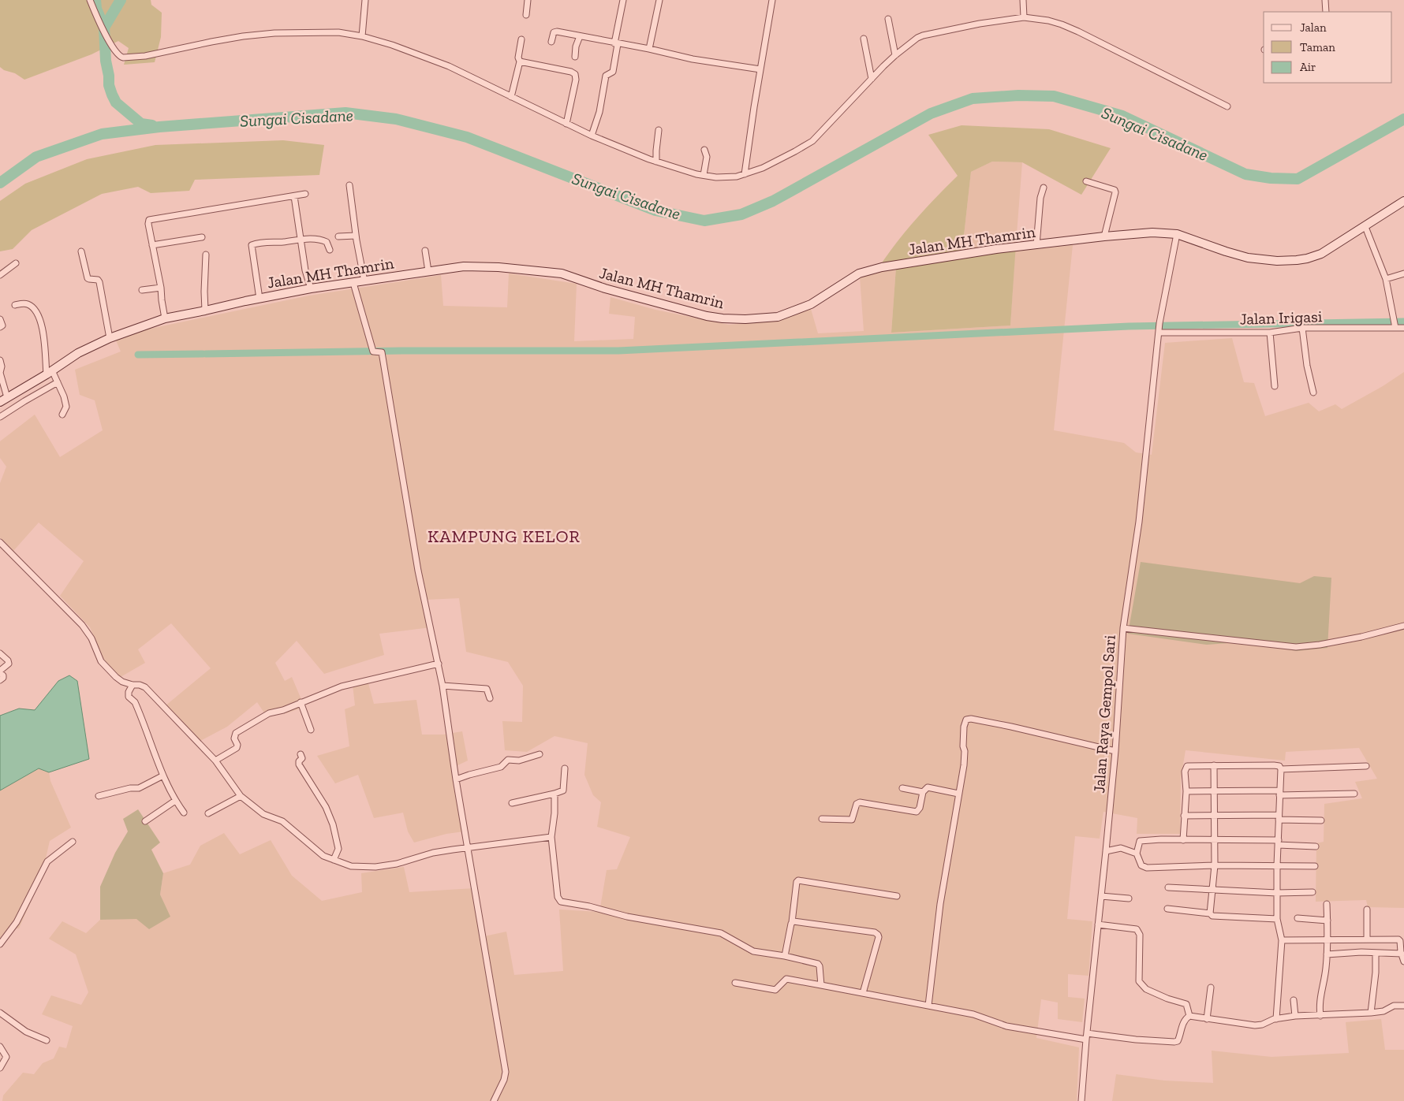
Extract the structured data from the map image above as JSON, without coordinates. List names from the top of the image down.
{
  "streets": {
    "street": ["Jalan MH Thamrin", "Jalan Irigasi", "Jalan Raya Gempol Sari"]
  },
  "crossings": [
    ["Jalan MH Thamrin", "Jalan Raya Gempol Sari"],
    ["Jalan Irigasi", "Jalan Raya Gempol Sari"]
  ],
  "districts": ["KAMPUNG KELOR"],
  "water": ["Sungai Cisadane"],
  "legend": ["Jalan", "Taman", "Air"]
}
